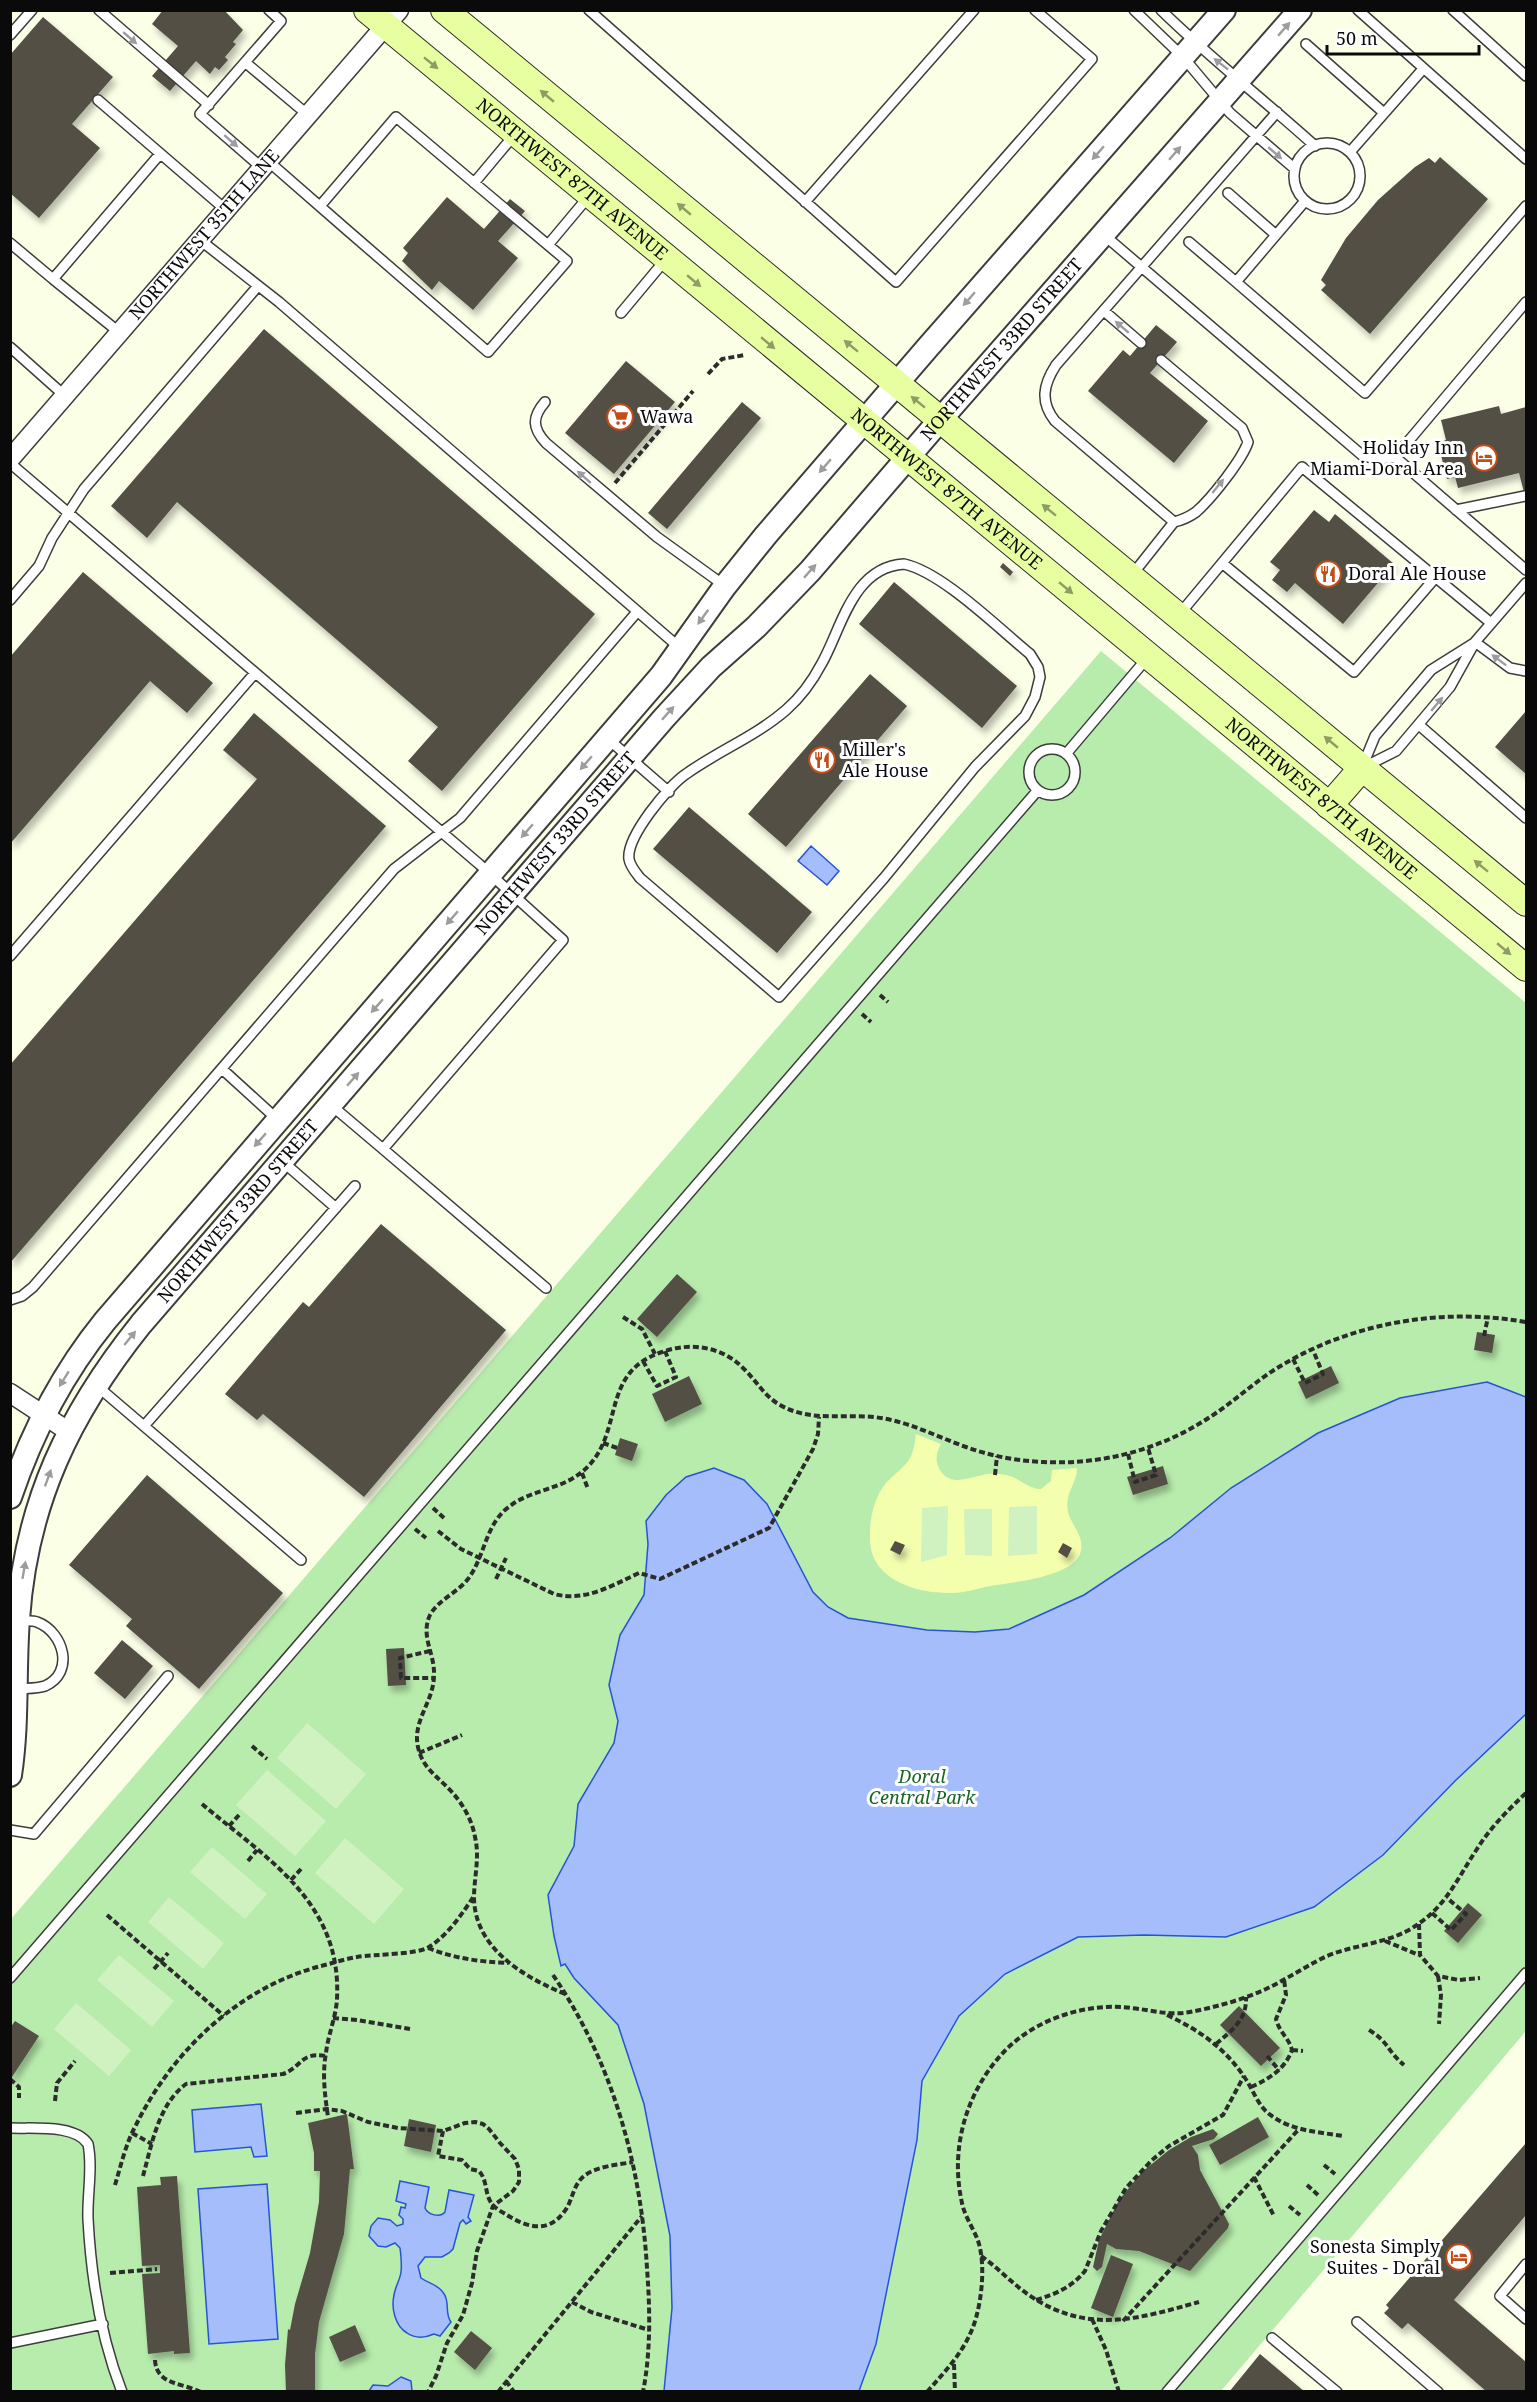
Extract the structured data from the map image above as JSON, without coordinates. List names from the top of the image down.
{
  "streets": {
    "main road": ["NORTHWEST 87TH AVENUE"],
    "street": ["NORTHWEST 35TH LANE", "NORTHWEST 33RD STREET"]
  },
  "crossings": [
    ["NORTHWEST 87TH AVENUE", "NORTHWEST 35TH LANE"],
    ["NORTHWEST 87TH AVENUE", "NORTHWEST 33RD STREET"]
  ],
  "parks": ["Doral Central Park"],
  "places": {
    "supermarket": ["Wawa"],
    "hotel": ["Holiday Inn Miami-Doral Area", "Sonesta Simply Suites - Doral"],
    "restaurant": ["Doral Ale House", "Miller's Ale House"]
  },
  "scale_bar": "50 m"
}
